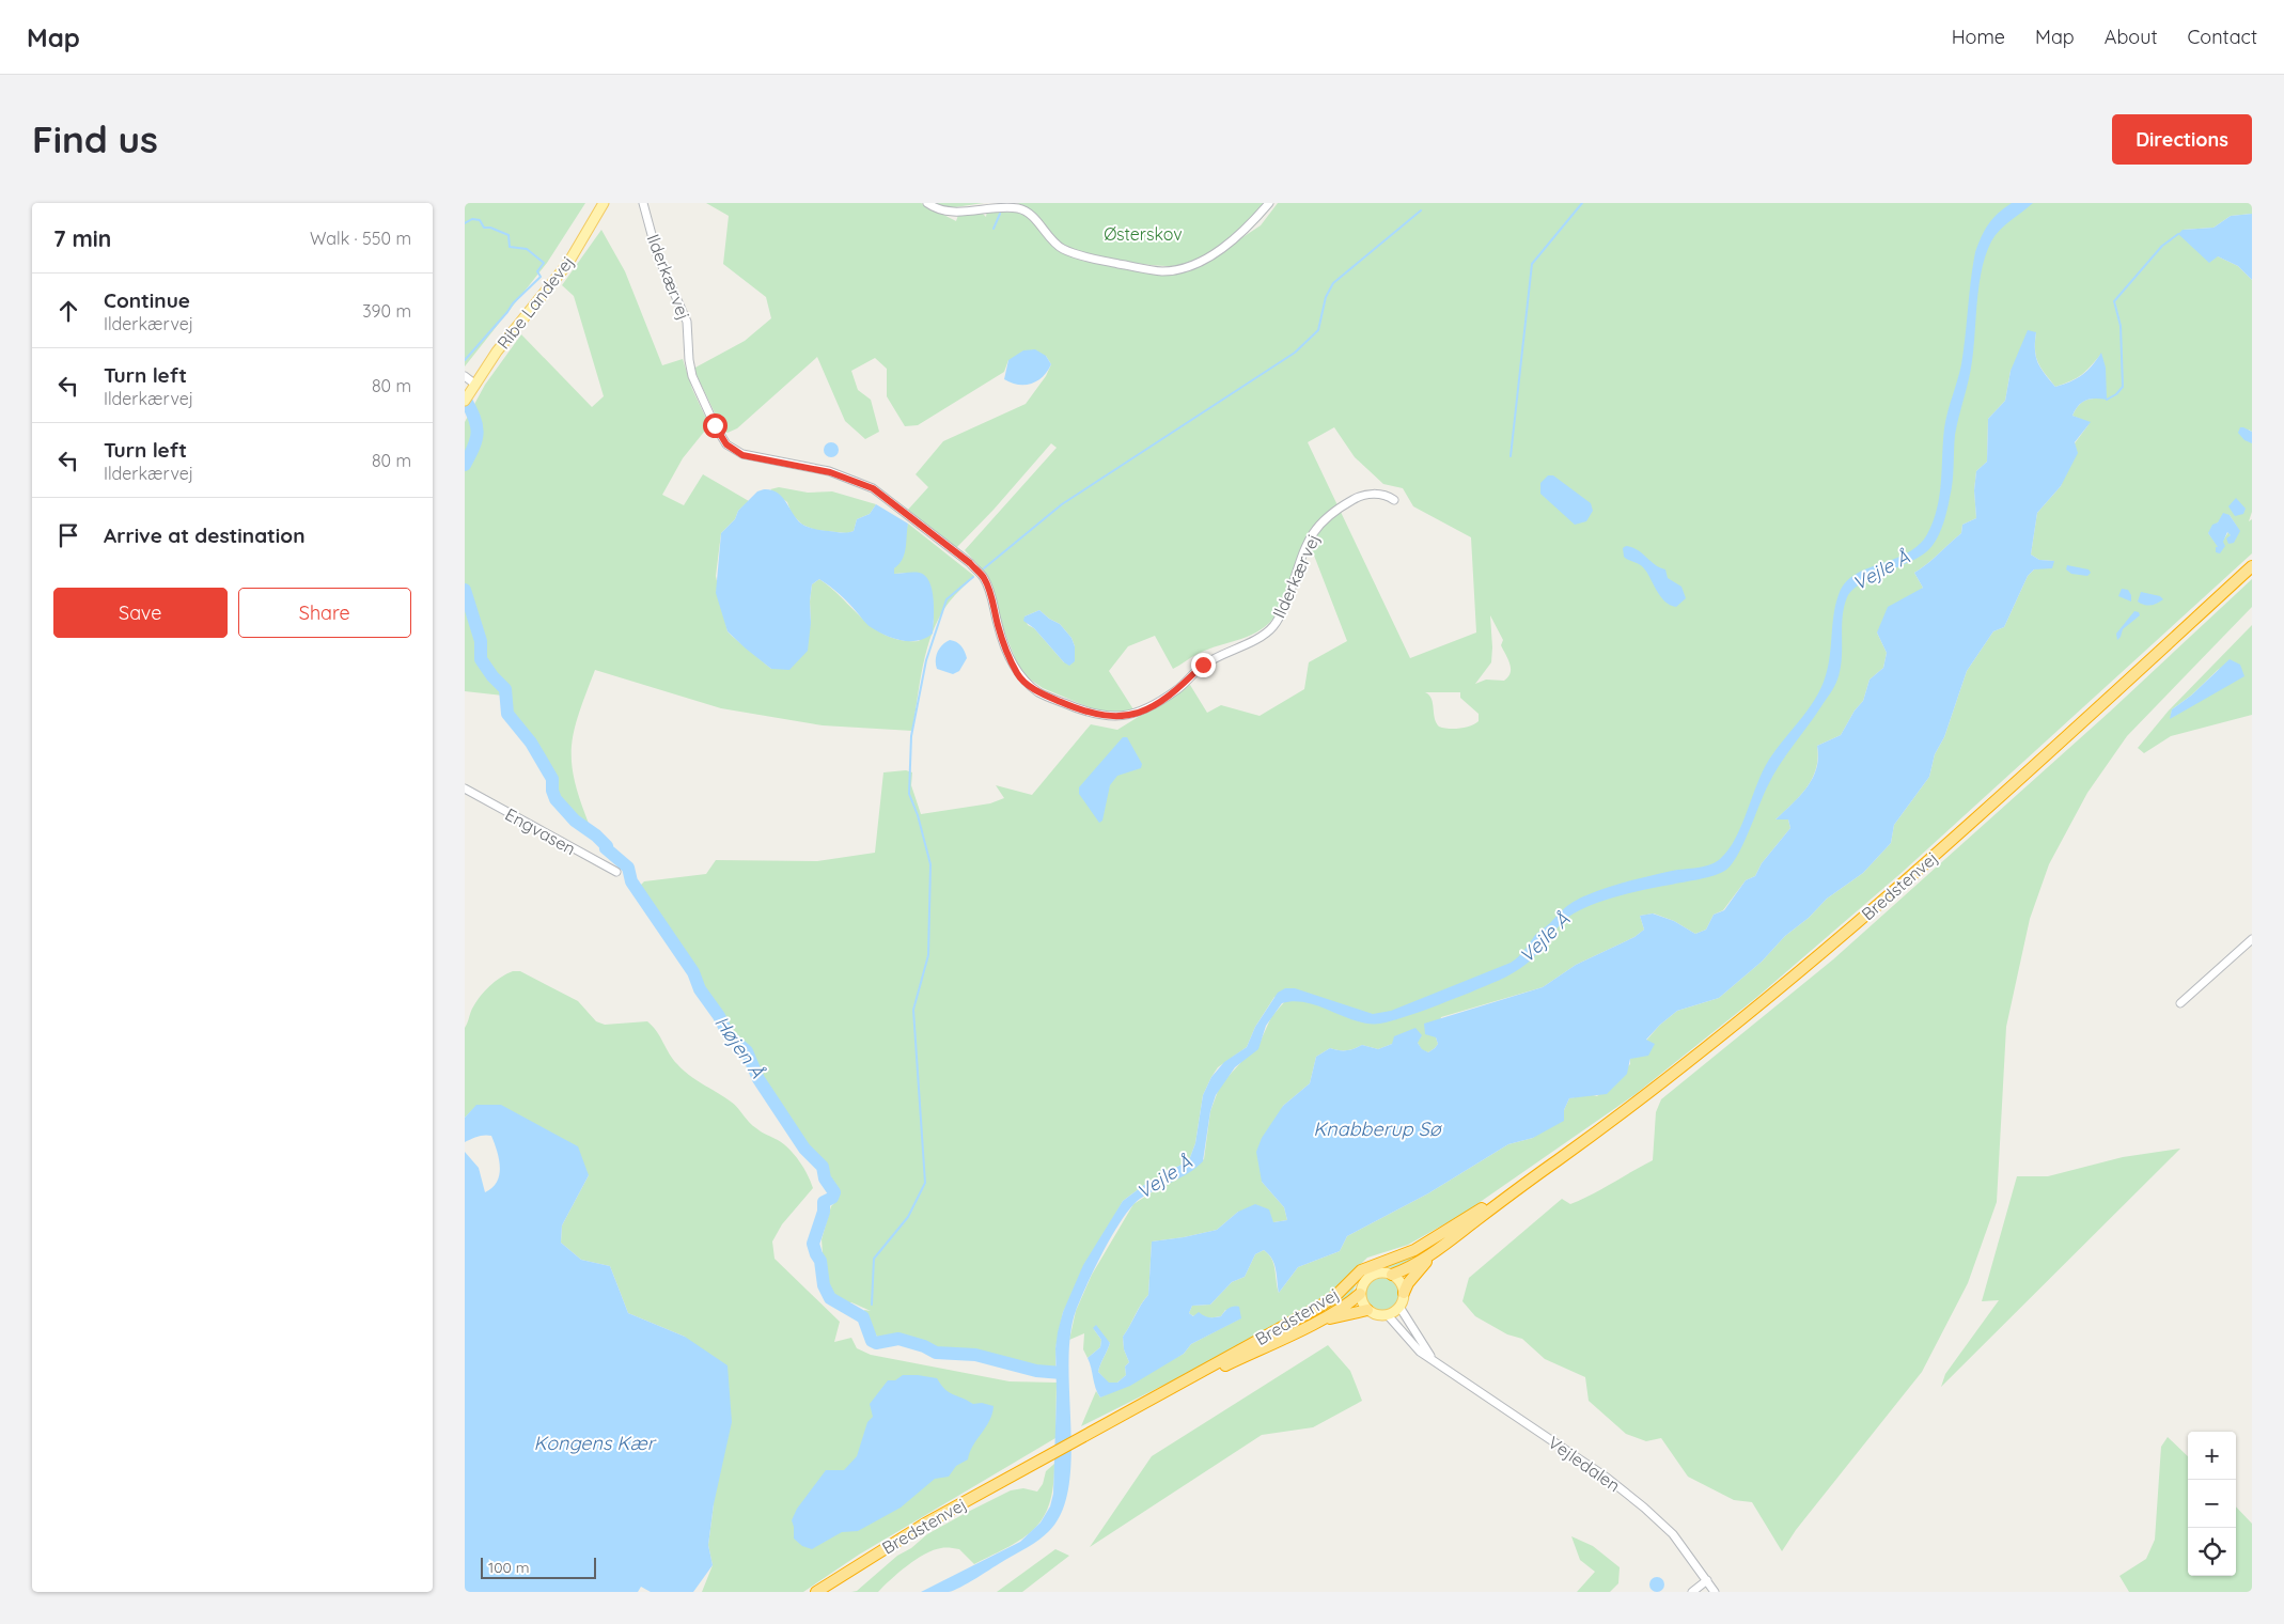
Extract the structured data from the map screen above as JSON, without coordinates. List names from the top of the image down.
{
  "streets": {
    "highway": ["Bredstenvej"],
    "main road": ["Ribe Landevej"],
    "street": ["Ilderkærvej", "Engvasen", "Vejledalen"]
  },
  "crossings": [
    ["Bredstenvej", "Vejledalen"]
  ],
  "water": [
    "Vejle Å",
    "Højen Å",
    "Knabberup Sø",
    "Kongens Kær"
  ],
  "parks": ["Østerskov"],
  "scale_bar": "100 m",
  "page": {
    "header": "Map",
    "nav": [
      "Home",
      "Map",
      "About",
      "Contact"
    ],
    "buttons": [
      "Directions",
      ["Save", "Share"]
    ],
    "title": "Find us",
    "heading": ["7 min", "Walk · 550 m"],
    "list": [
      ["Continue", "Ilderkærvej", "390 m"],
      ["Turn left", "Ilderkærvej", "80 m"],
      ["Turn left", "Ilderkærvej", "80 m"],
      "Arrive at destination"
    ],
    "map_buttons": ["+", "−"],
    "scale": "100 m"
  }
}
